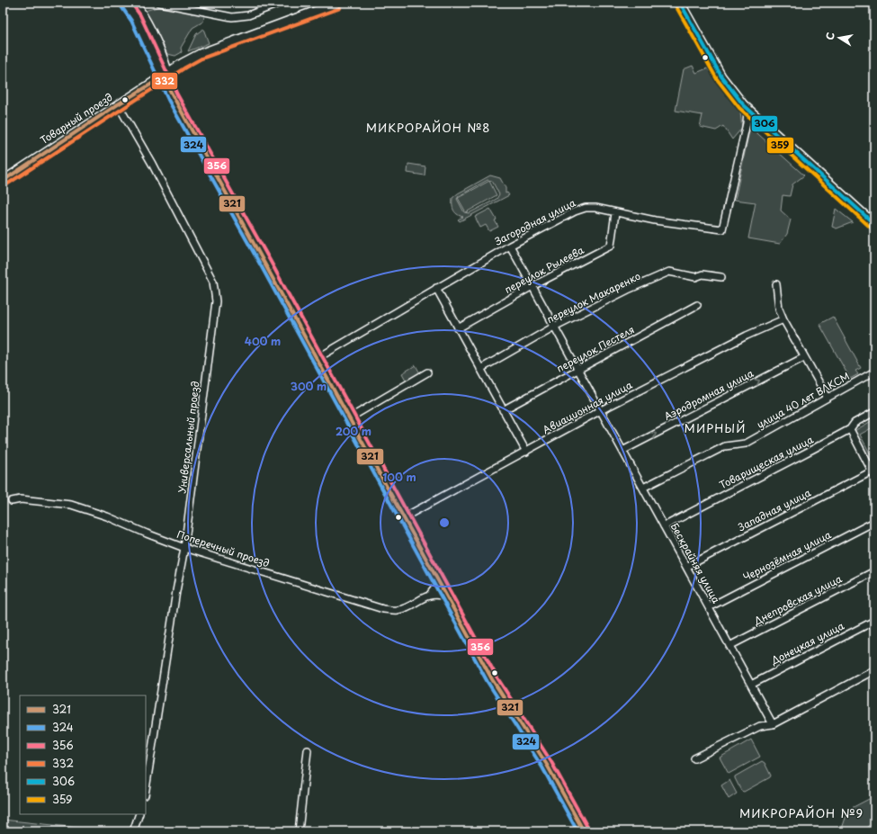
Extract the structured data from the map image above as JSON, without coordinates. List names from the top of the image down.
{
  "streets": {
    "main road": ["Товарный проезд"],
    "street": [
      "Загородная улица",
      "переулок Рылеева",
      "переулок Макаренко",
      "переулок Пестеля",
      "Аэродромная улица",
      "улица 40 лет ВЛКСМ",
      "Авиационная улица",
      "Универсальный проезд",
      "Товарищеская улица",
      "Западная улица",
      "Поперечный проезд",
      "Чернозёмная улица",
      "Бескрайняя улица",
      "Днепровская улица",
      "Донецкая улица"
    ]
  },
  "crossings": [
    ["Товарный проезд", "Универсальный проезд"],
    ["Загородная улица", "переулок Рылеева"],
    ["Загородная улица", "Бескрайняя улица"],
    ["переулок Рылеева", "Бескрайняя улица"],
    ["переулок Макаренко", "Бескрайняя улица"],
    ["переулок Пестеля", "Бескрайняя улица"],
    ["Аэродромная улица", "Бескрайняя улица"],
    ["улица 40 лет ВЛКСМ", "Бескрайняя улица"],
    ["Авиационная улица", "Бескрайняя улица"],
    ["Универсальный проезд", "Поперечный проезд"],
    ["Товарищеская улица", "Бескрайняя улица"],
    ["Западная улица", "Бескрайняя улица"],
    ["Чернозёмная улица", "Бескрайняя улица"],
    ["Бескрайняя улица", "Днепровская улица"],
    ["Бескрайняя улица", "Донецкая улица"]
  ],
  "one_way": ["Аэродромная улица"],
  "districts": ["МИКРОРАЙОН №8", "МИРНЫЙ", "МИКРОРАЙОН №9"],
  "lines": [
    "transit line 356",
    "transit line 306",
    "transit line 324",
    "transit line 359",
    "transit line 332",
    "transit line 321"
  ],
  "legend": [
    "321",
    "324",
    "356",
    "332",
    "306",
    "359"
  ],
  "north": "left",
  "rings": [
    "400 m",
    "300 m",
    "200 m",
    "100 m"
  ]
}
